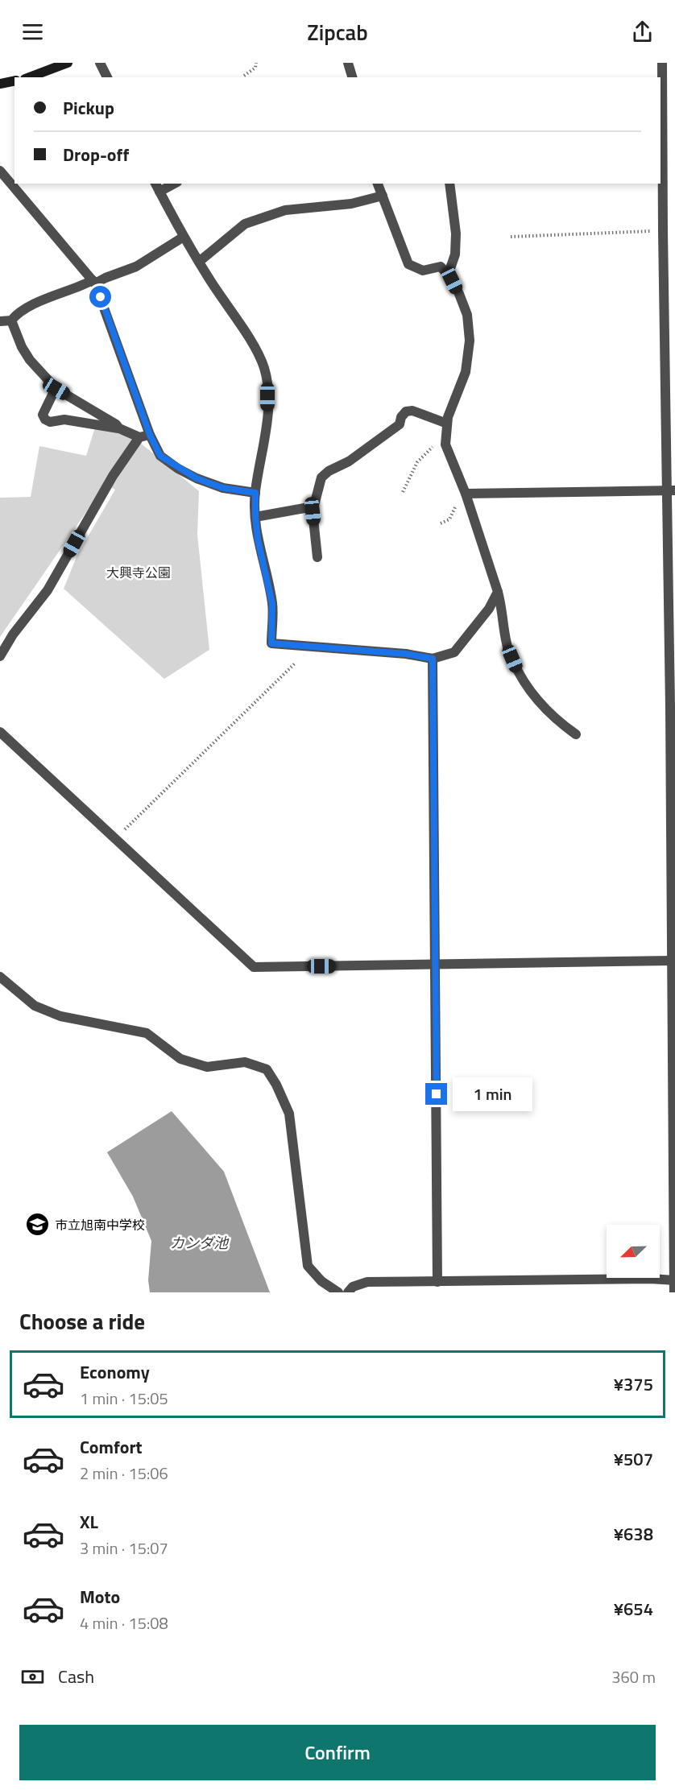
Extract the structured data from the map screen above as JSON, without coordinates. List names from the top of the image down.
{
  "water": ["カンダ池"],
  "parks": ["大興寺公園"],
  "places": {
    "school or university": ["市立旭南中学校"]
  },
  "north": "bottom left",
  "page": {
    "header": "Zipcab",
    "banner": ["Pickup", "Drop-off"],
    "bubble": "1 min",
    "heading": "Choose a ride",
    "list": [
      {
        "name": "Economy",
        "note": "1 min · 15:05",
        "value": "¥375"
      },
      {
        "name": "Comfort",
        "note": "2 min · 15:06",
        "value": "¥507"
      },
      {
        "name": "XL",
        "note": "3 min · 15:07",
        "value": "¥638"
      },
      {
        "name": "Moto",
        "note": "4 min · 15:08",
        "value": "¥654"
      }
    ],
    "pay": ["Cash", "360 m"],
    "buttons": "Confirm"
  }
}
